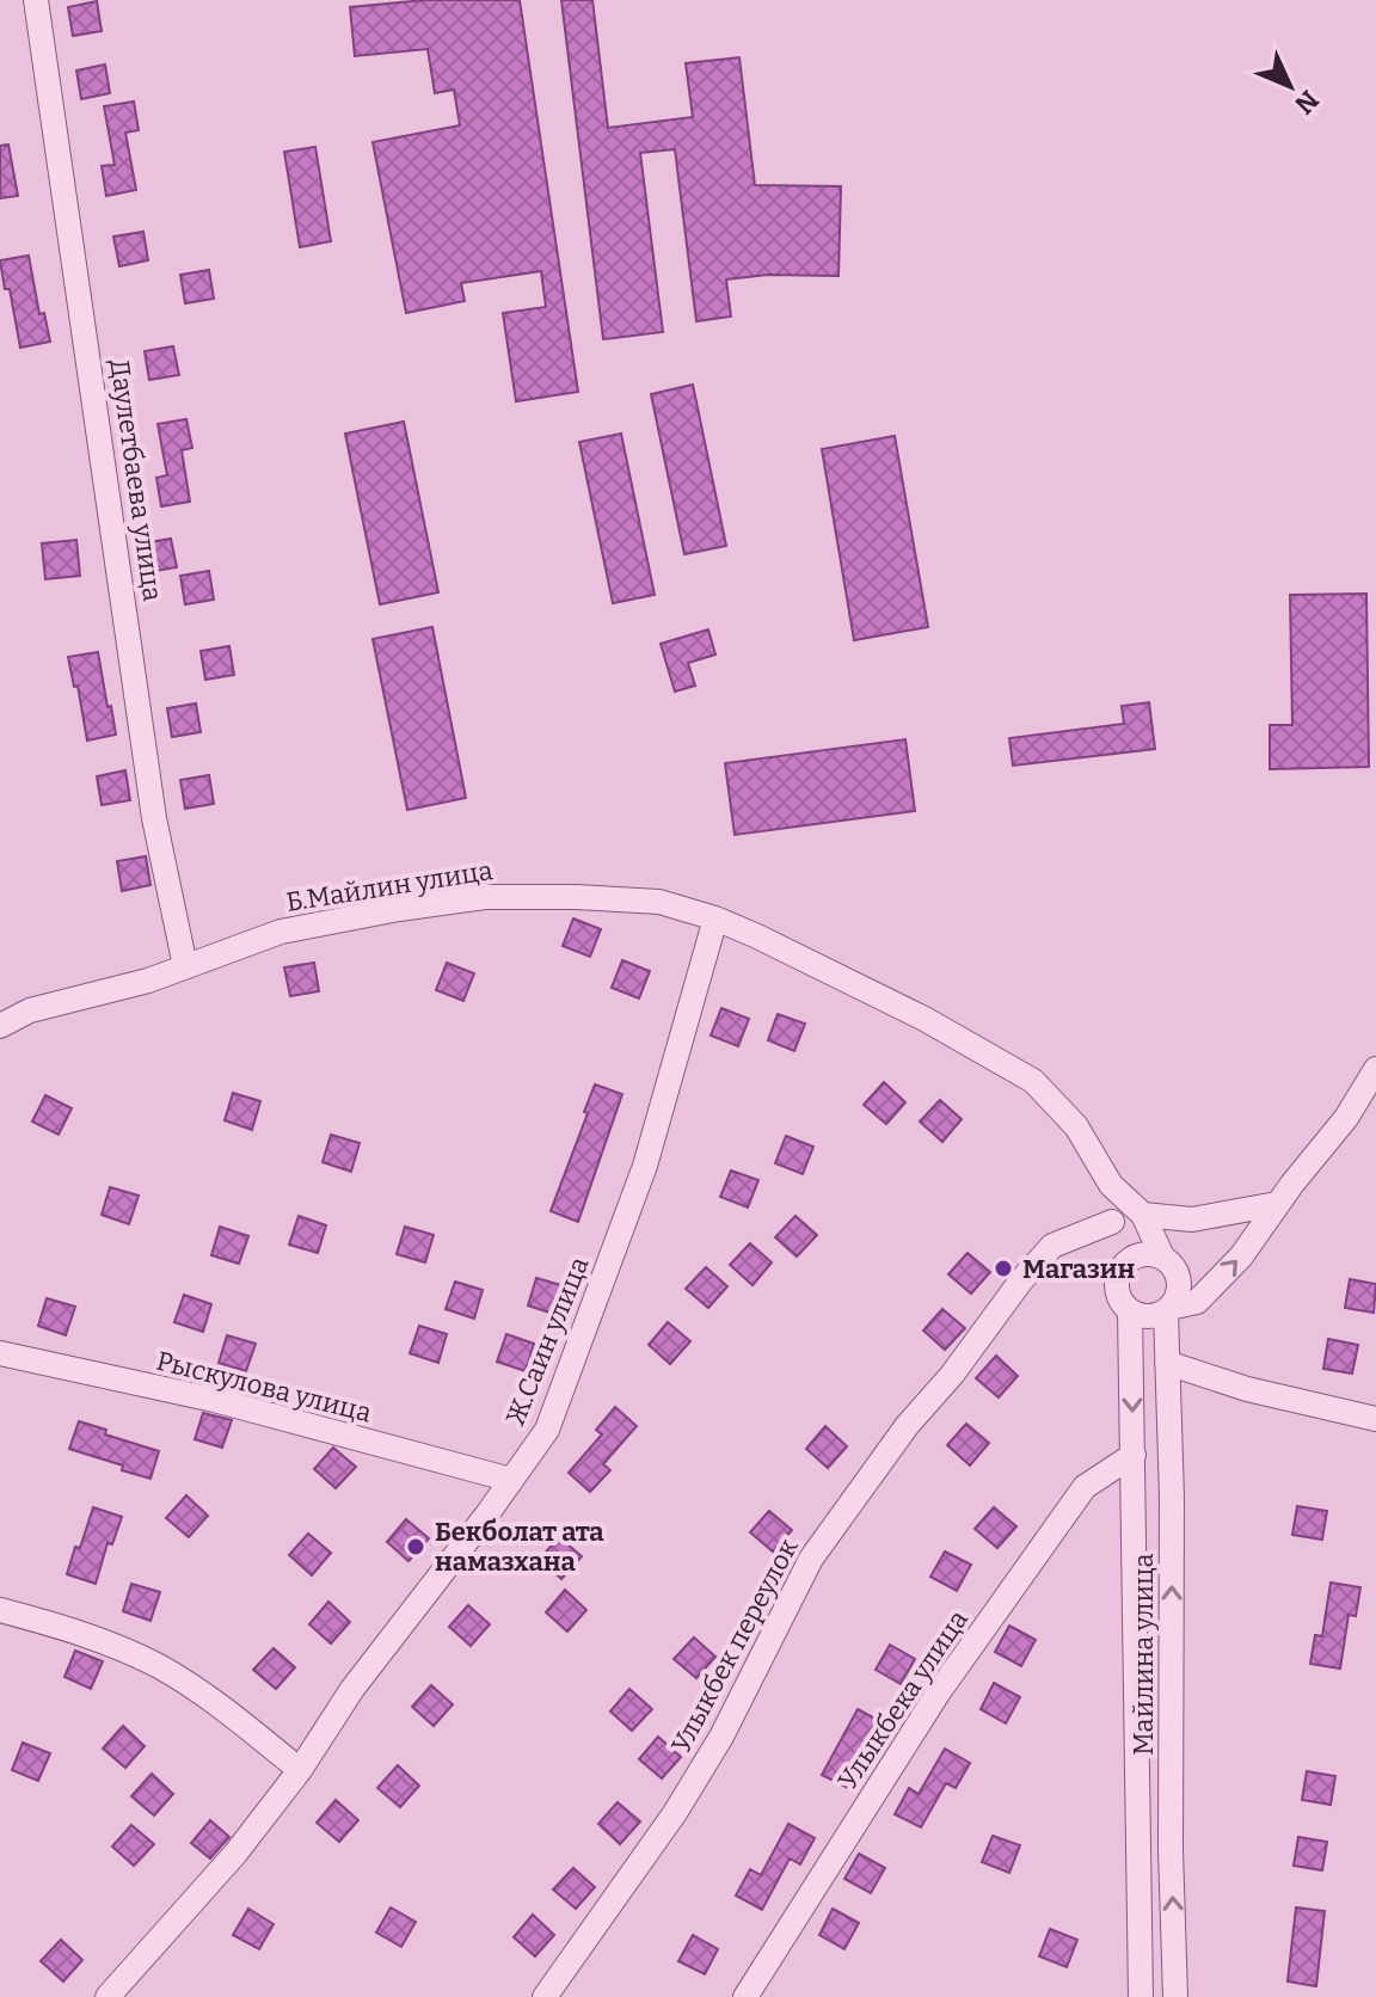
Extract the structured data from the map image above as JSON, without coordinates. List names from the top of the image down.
{
  "streets": {
    "street": [
      "Даулетбаева улица",
      "Б.Майлин улица",
      "Ж.Саин улица",
      "Рыскулова улица",
      "Улыкбек переулок",
      "Майлина улица",
      "Улыкбека улица"
    ]
  },
  "crossings": [
    ["Даулетбаева улица", "Б.Майлин улица"],
    ["Б.Майлин улица", "Ж.Саин улица"],
    ["Б.Майлин улица", "Улыкбек переулок"],
    ["Б.Майлин улица", "Майлина улица"],
    ["Ж.Саин улица", "Рыскулова улица"],
    ["Майлина улица", "Улыкбека улица"]
  ],
  "places": ["Магазин", "Бекболат ата намазхана"],
  "north": "bottom right"
}
